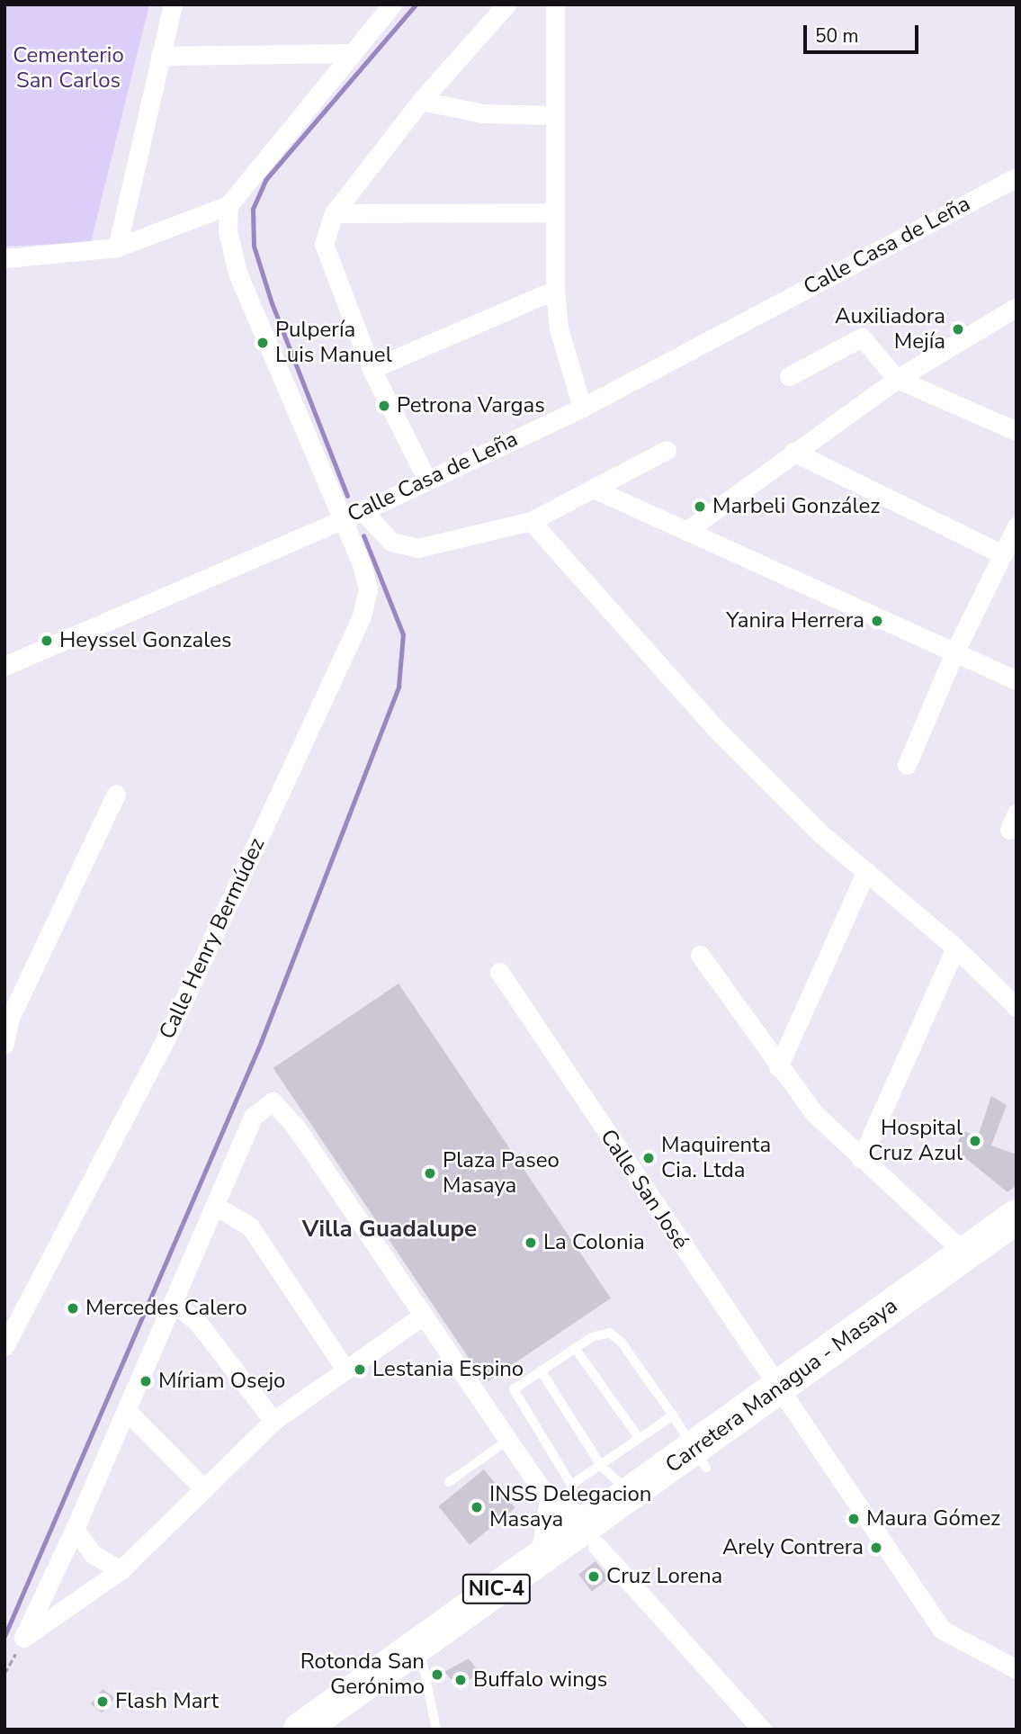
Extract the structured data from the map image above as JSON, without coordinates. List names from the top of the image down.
{
  "streets": {
    "highway": ["Carretera Managua - Masaya", "NIC-4"],
    "street": ["Calle Casa de Leña", "Calle Henry Bermúdez", "Calle San José"]
  },
  "crossings": [
    ["Calle Casa de Leña", "Calle Henry Bermúdez"],
    ["Calle San José", "Carretera Managua - Masaya"]
  ],
  "districts": ["Villa Guadalupe"],
  "parks": ["Cementerio San Carlos"],
  "places": [
    "Auxiliadora Mejía",
    "Pulpería Luis Manuel",
    "Petrona Vargas",
    "Marbeli González",
    "Yanira Herrera",
    "Heyssel Gonzales",
    "Hospital Cruz Azul",
    "Maquirenta Cia. Ltda",
    "Plaza Paseo Masaya",
    "La Colonia",
    "Mercedes Calero",
    "Lestania Espino",
    "Míriam Osejo",
    "INSS Delegacion Masaya",
    "Maura Gómez",
    "Arely Contrera",
    "Cruz Lorena",
    "Rotonda San Gerónimo",
    "Buffalo wings",
    "Flash Mart"
  ],
  "scale_bar": "50 m"
}
